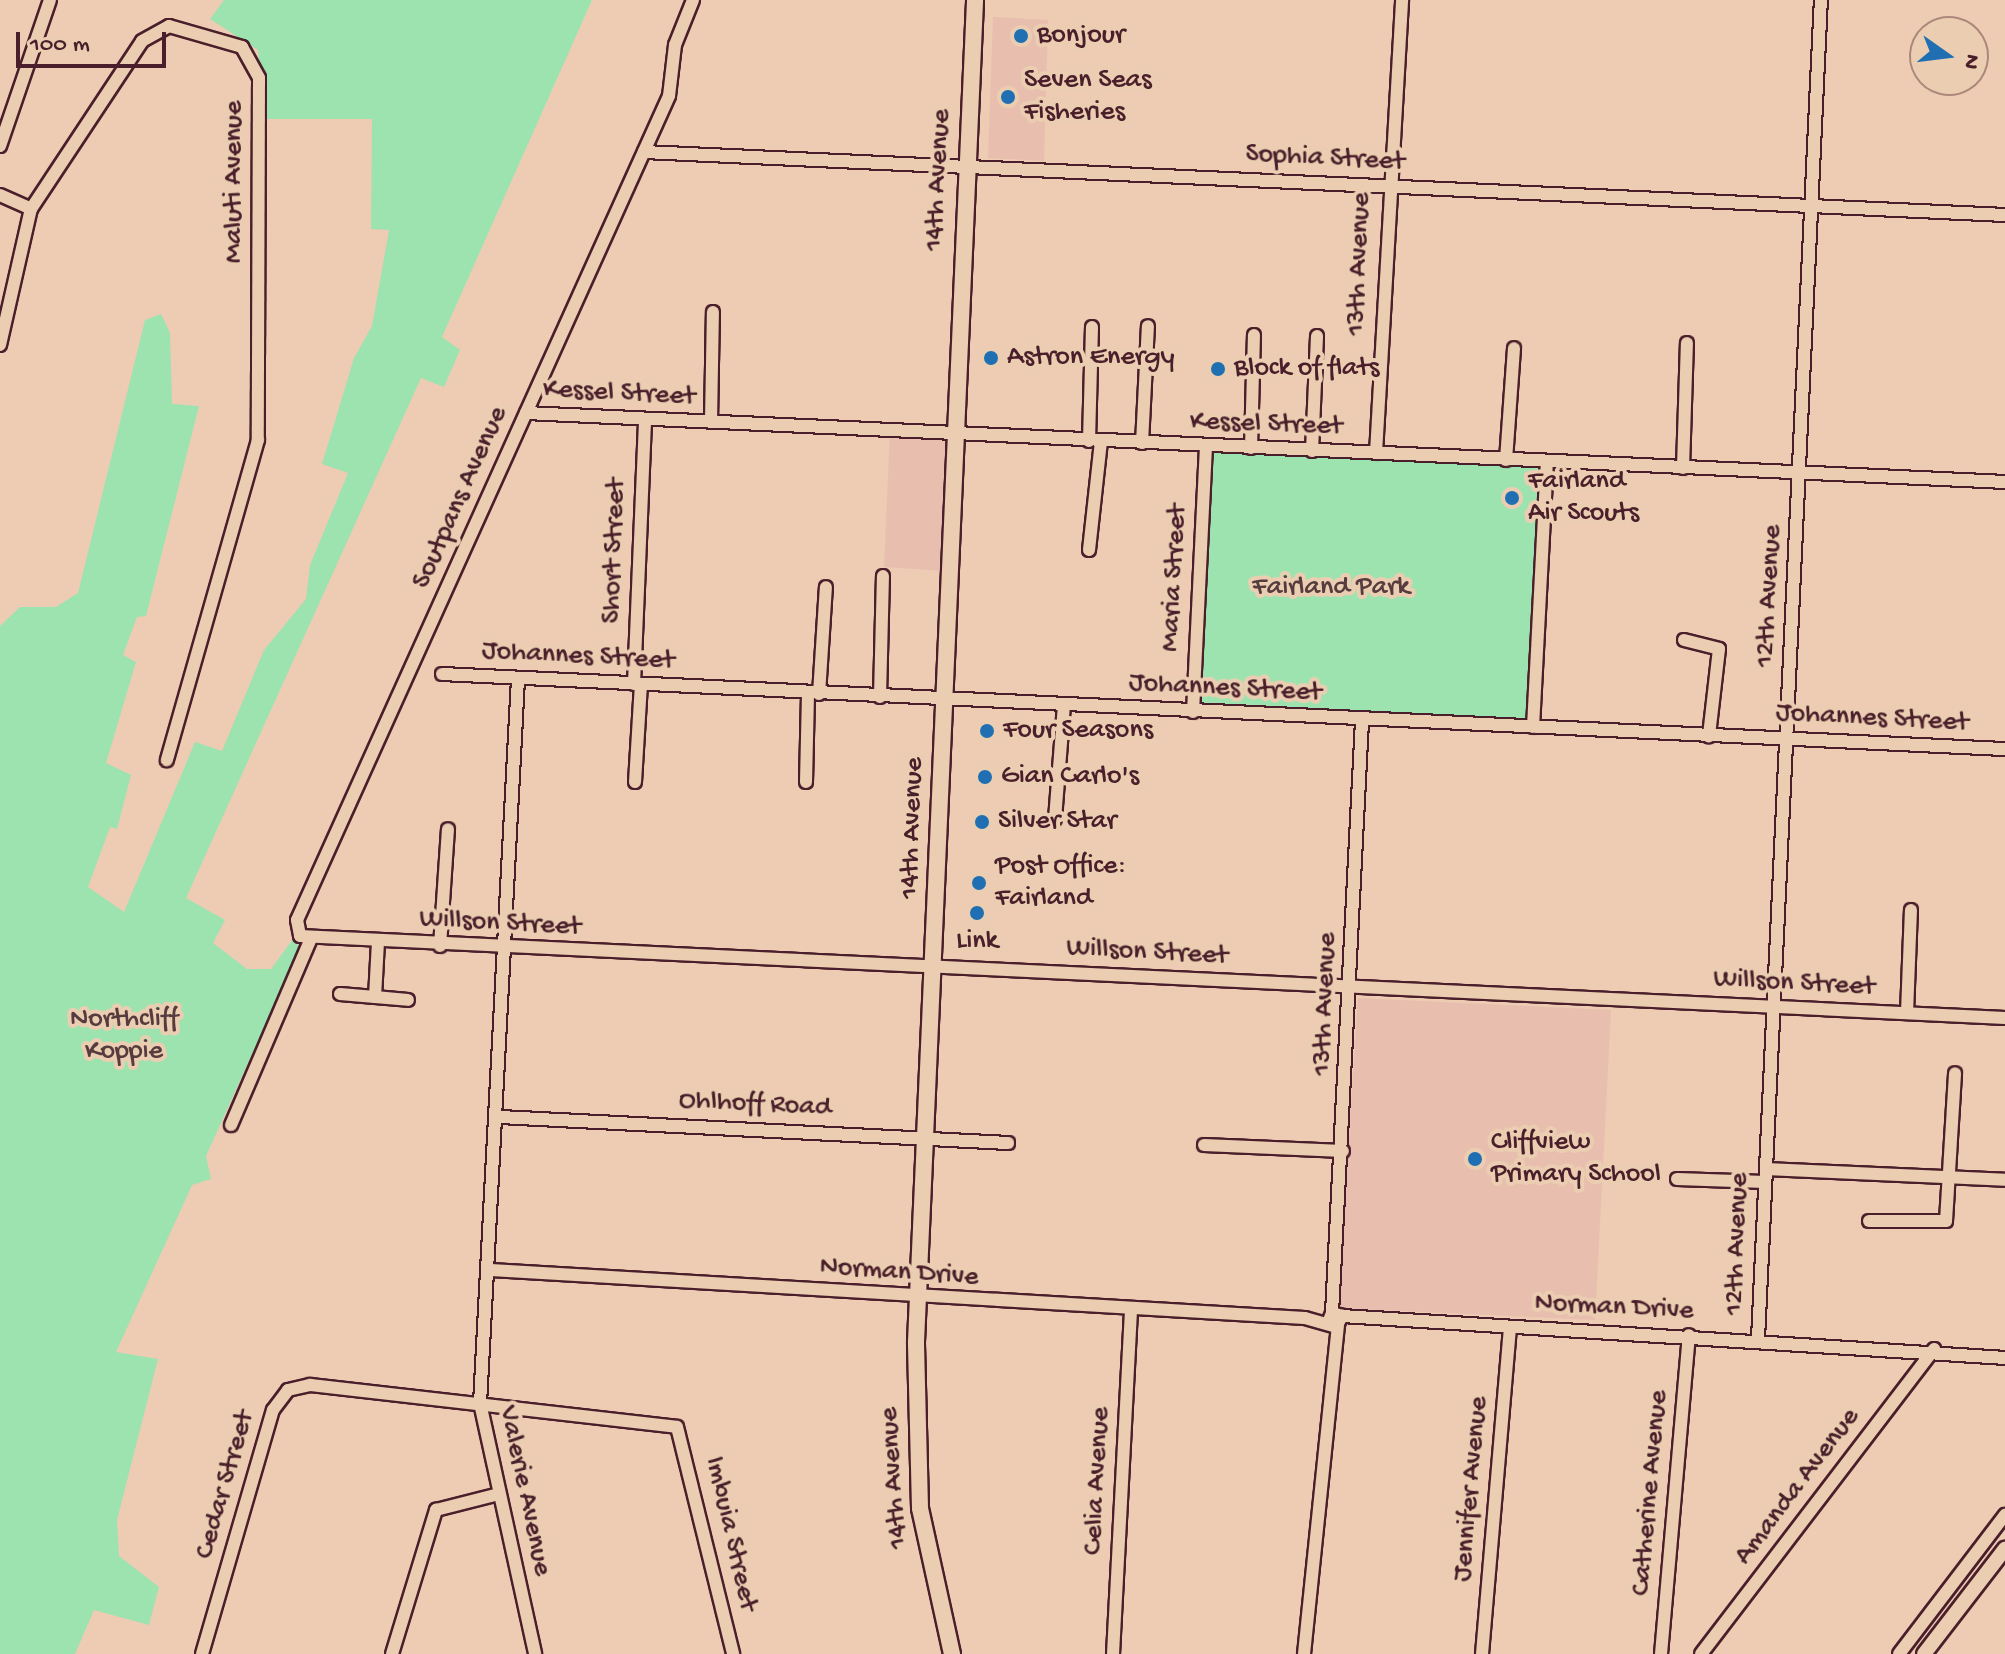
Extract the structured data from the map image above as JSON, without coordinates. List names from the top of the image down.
{
  "streets": {
    "main road": ["14th Avenue"],
    "street": [
      "Sophia Street",
      "Maluti Avenue",
      "13th Avenue",
      "Kessel Street",
      "Soutpans Avenue",
      "Short Street",
      "Maria Street",
      "12th Avenue",
      "Johannes Street",
      "Willson Street",
      "Ohlhoff Road",
      "Norman Drive",
      "Celia Avenue",
      "Cedar Street",
      "Amanda Avenue",
      "Jennifer Avenue",
      "Valerie Avenue",
      "Catherine Avenue",
      "Imbuia Street"
    ]
  },
  "crossings": [
    ["Sophia Street", "14th Avenue"],
    ["Sophia Street", "13th Avenue"],
    ["Sophia Street", "Soutpans Avenue"],
    ["Sophia Street", "12th Avenue"],
    ["14th Avenue", "Kessel Street"],
    ["14th Avenue", "Johannes Street"],
    ["14th Avenue", "Willson Street"],
    ["14th Avenue", "Ohlhoff Road"],
    ["14th Avenue", "Norman Drive"],
    ["13th Avenue", "Kessel Street"],
    ["13th Avenue", "Johannes Street"],
    ["13th Avenue", "Willson Street"],
    ["13th Avenue", "Norman Drive"],
    ["Kessel Street", "Soutpans Avenue"],
    ["Kessel Street", "Short Street"],
    ["Kessel Street", "Maria Street"],
    ["Kessel Street", "12th Avenue"],
    ["Soutpans Avenue", "Willson Street"],
    ["Short Street", "Johannes Street"],
    ["Maria Street", "Johannes Street"],
    ["12th Avenue", "Johannes Street"],
    ["12th Avenue", "Willson Street"],
    ["12th Avenue", "Norman Drive"],
    ["Johannes Street", "Valerie Avenue"],
    ["Willson Street", "Valerie Avenue"],
    ["Ohlhoff Road", "Valerie Avenue"],
    ["Norman Drive", "Celia Avenue"],
    ["Norman Drive", "Amanda Avenue"],
    ["Norman Drive", "Jennifer Avenue"],
    ["Norman Drive", "Valerie Avenue"],
    ["Norman Drive", "Catherine Avenue"],
    ["Cedar Street", "Valerie Avenue"],
    ["Cedar Street", "Imbuia Street"]
  ],
  "parks": ["Fairland Park", "Northcliff Koppie"],
  "places": [
    "Bonjour",
    "Seven Seas Fisheries",
    "Astron Energy",
    "Block of flats",
    "Fairland Air Scouts",
    "Four Seasons",
    "Gian Carlo's",
    "Silver Star",
    "Post Office: Fairland",
    "Link",
    "Cliffview Primary School"
  ],
  "scale_bar": "100 m",
  "north": "right"
}
